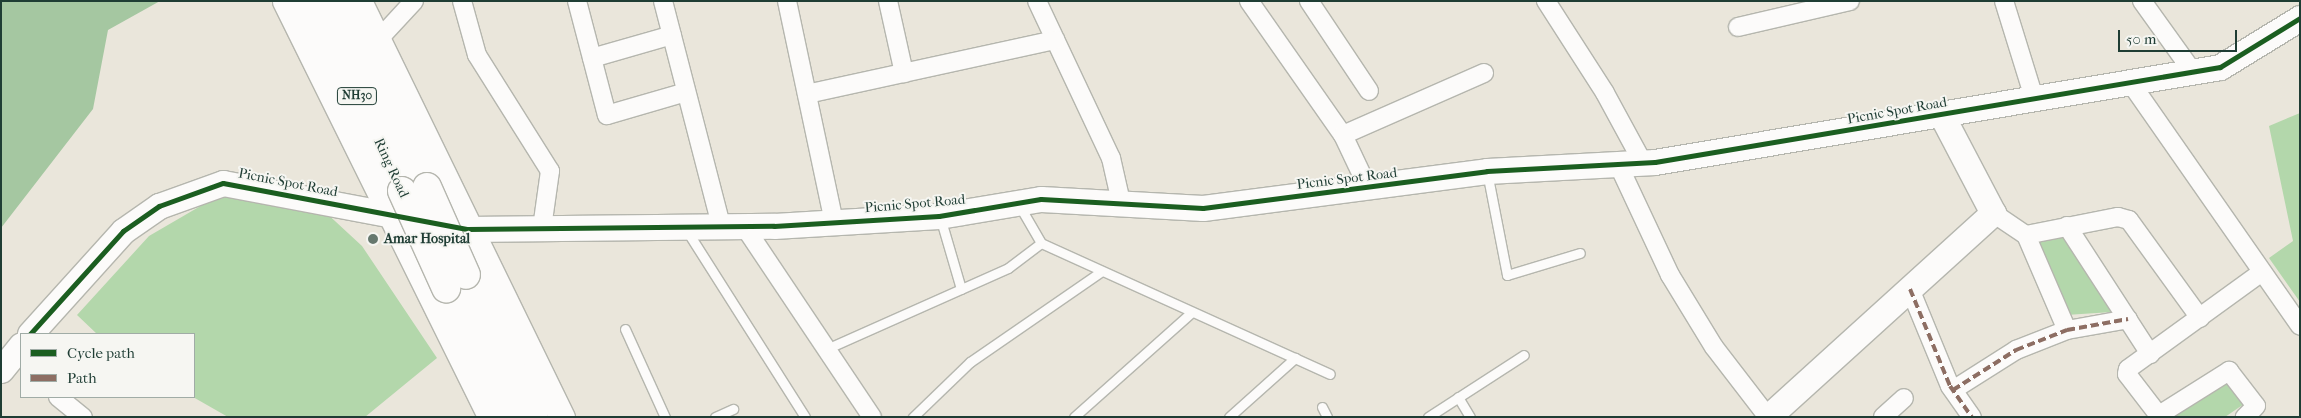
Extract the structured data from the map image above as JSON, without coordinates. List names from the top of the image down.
{
  "streets": {
    "highway": ["NH30", "Ring Road"],
    "street": ["Picnic Spot Road"]
  },
  "places": ["Amar Hospital"],
  "legend": ["Cycle path", "Path"],
  "scale_bar": "50 m"
}
